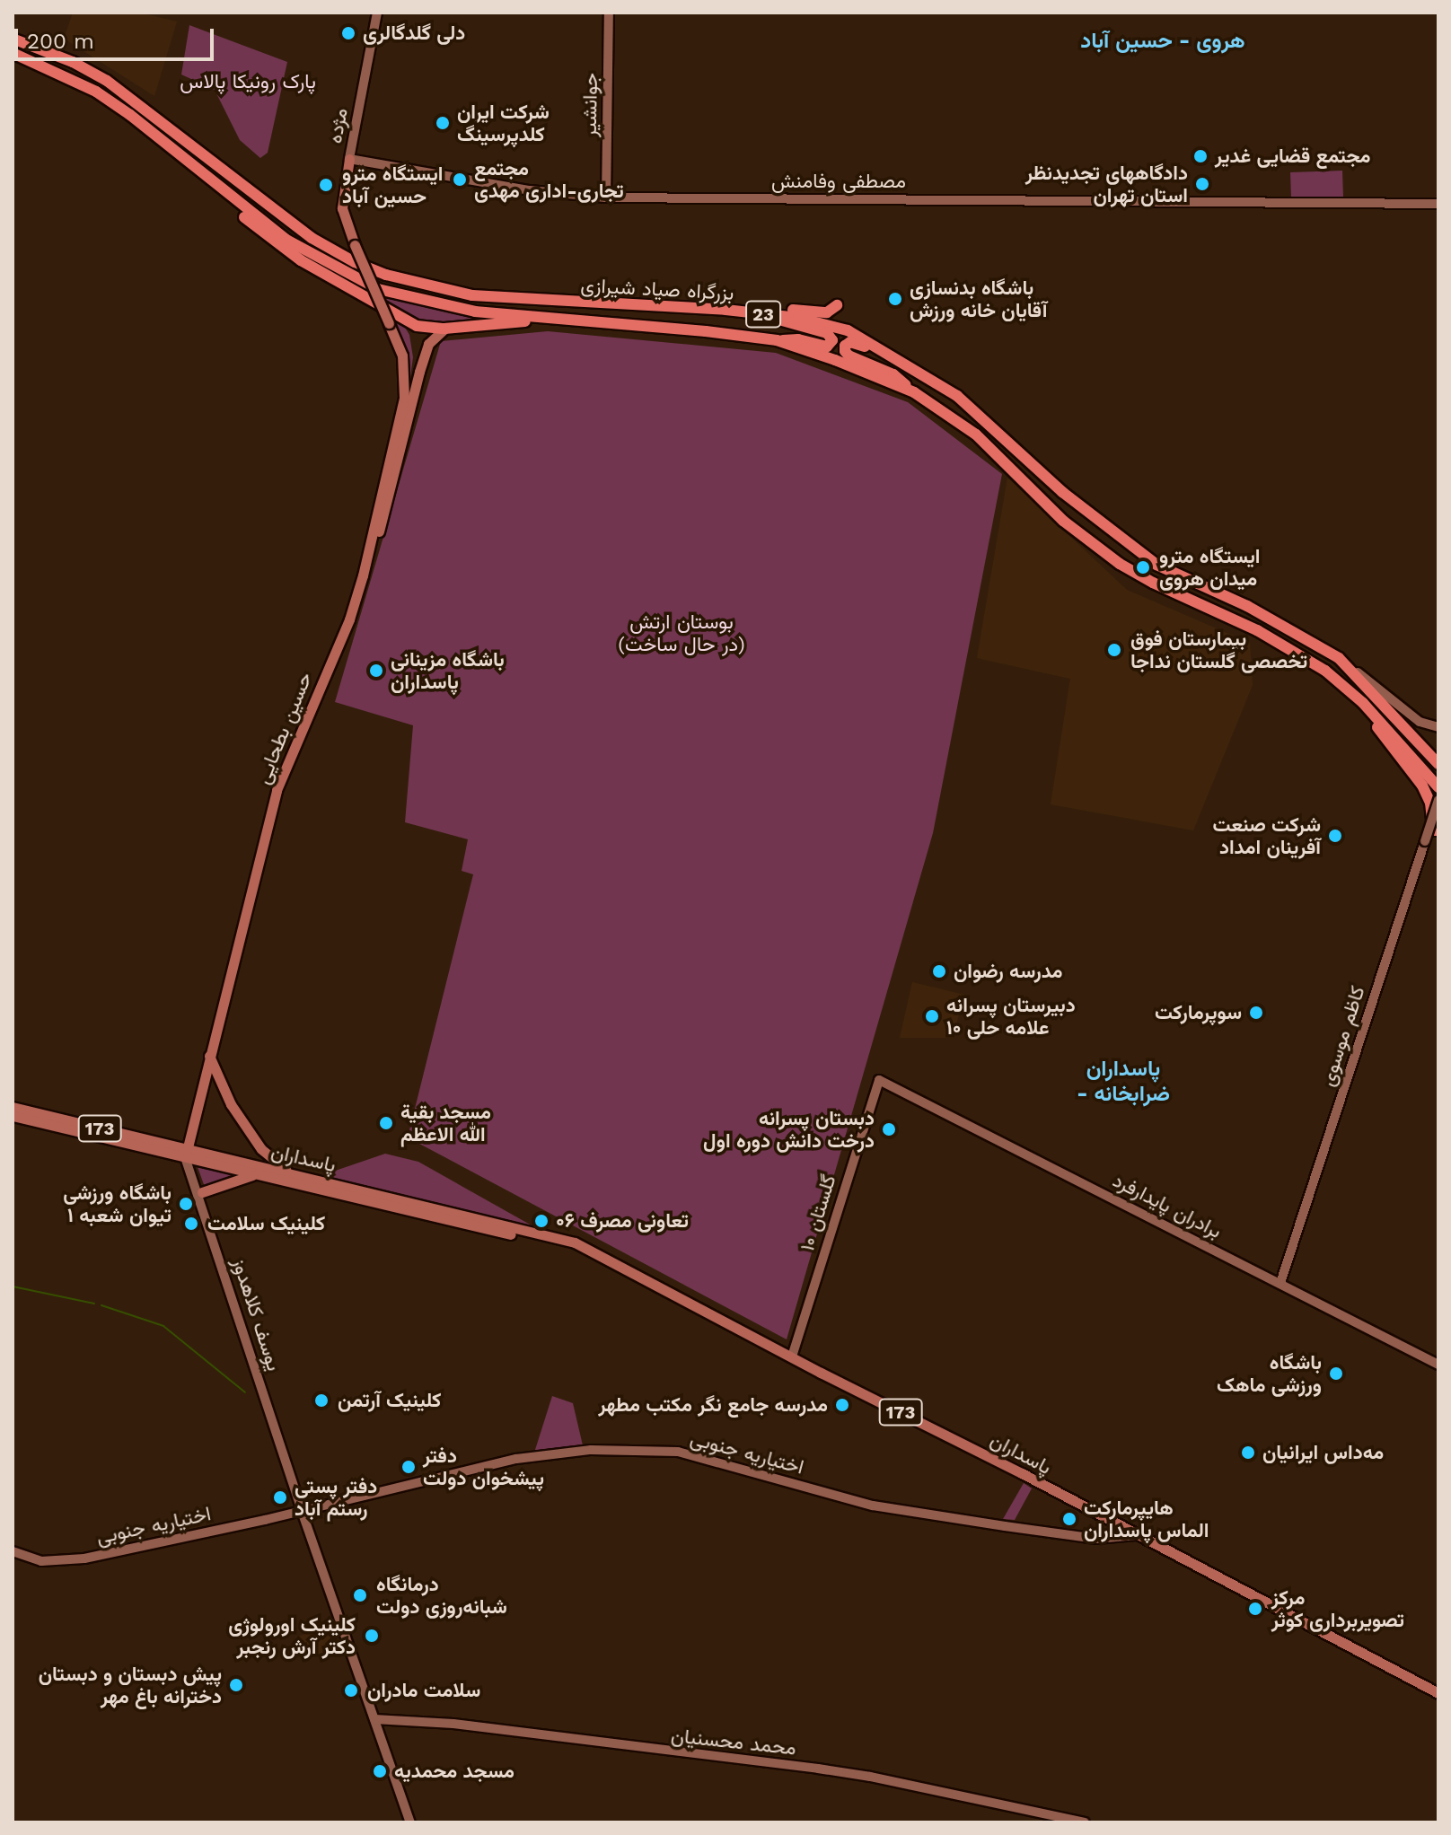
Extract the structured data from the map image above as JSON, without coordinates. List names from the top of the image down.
{
  "streets": {
    "highway": ["بزرگراه صیاد شیرازی", "23"],
    "main road": [
      "جوانشیر",
      "مژده",
      "مصطفی وفامنش",
      "حسین بطحایی",
      "کاظم موسوی",
      "173",
      "پاسداران",
      "برادران پایدارفرد",
      "گلستان ۱۰",
      "یوسف کلاهدوز",
      "اختیاریه جنوبی",
      "محمد محسنیان"
    ]
  },
  "crossings": [
    ["جوانشیر", "مصطفی وفامنش"],
    ["مژده", "مصطفی وفامنش"],
    ["مژده", "حسین بطحایی"],
    ["حسین بطحایی", "پاسداران"],
    ["حسین بطحایی", "یوسف کلاهدوز"],
    ["کاظم موسوی", "برادران پایدارفرد"],
    ["پاسداران", "گلستان ۱۰"],
    ["پاسداران", "یوسف کلاهدوز"],
    ["پاسداران", "اختیاریه جنوبی"],
    ["برادران پایدارفرد", "گلستان ۱۰"],
    ["یوسف کلاهدوز", "اختیاریه جنوبی"]
  ],
  "districts": ["هروی - حسین آباد", "پاسداران - ضرابخانه"],
  "parks": ["پارک رونیکا پالاس", "بوستان ارتش (در حال ساخت)"],
  "places": [
    "دلی گلدگالری",
    "شرکت ایران کلدپرسینگ",
    "مجتمع قضایی غدیر",
    "مجتمع تجاری-اداری مهدی",
    "دادگاههای تجدیدنظر استان تهران",
    "ایستگاه مترو حسین آباد",
    "باشگاه بدنسازی آقایان خانه ورزش",
    "ایستگاه مترو میدان هروی",
    "بیمارستان فوق تخصصی گلستان نداجا",
    "باشگاه مزینانی پاسداران",
    "شرکت صنعت آفرینان امداد",
    "مدرسه رضوان",
    "سوپرمارکت",
    "دبیرستان پسرانه علامه حلی ۱۰",
    "مسجد بقیة الله الاعظم",
    "دبستان پسرانه درخت دانش دوره اول",
    "باشگاه ورزشی تیوان شعبه ۱",
    "تعاونی مصرف ۰۶",
    "کلینیک سلامت",
    "باشگاه ورزشی ماهک",
    "کلینیک آرتمن",
    "مدرسه جامع نگر مکتب مطهر",
    "مه‌داس ایرانیان",
    "دفتر پیشخوان دولت",
    "دفتر پستی رستم آباد",
    "هایپرمارکت الماس پاسداران",
    "درمانگاه شبانه‌روزی دولت",
    "مرکز تصویربرداری کوثر",
    "کلینیک اورولوژی دکتر آرش رنجبر",
    "پیش دبستان و دبستان دخترانه باغ مهر",
    "سلامت مادران",
    "مسجد محمدیه"
  ],
  "scale_bar": "200 m"
}
